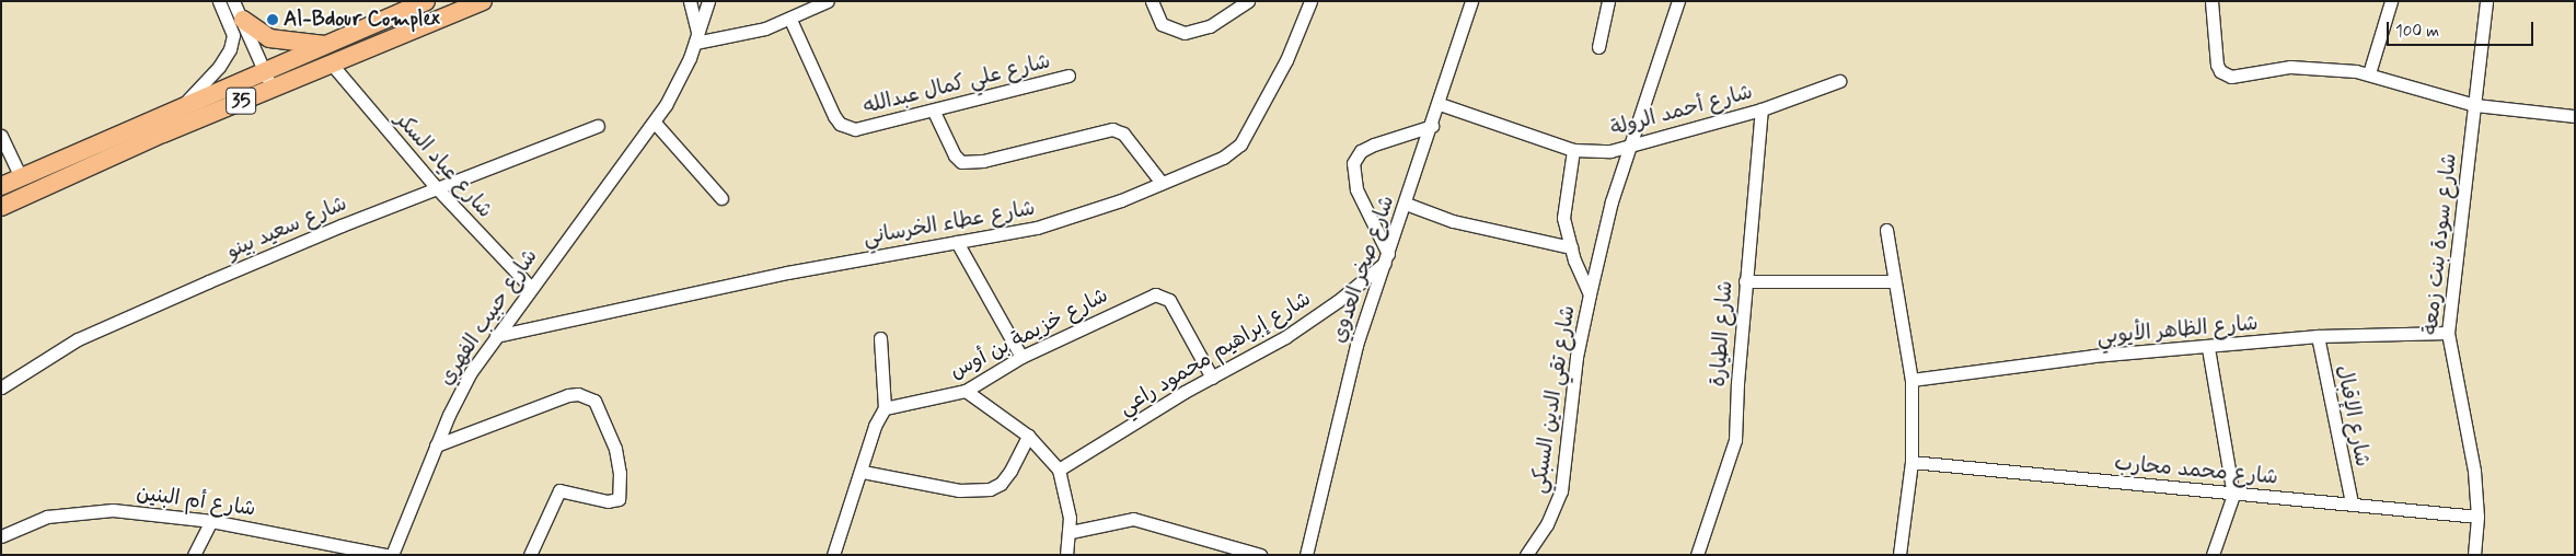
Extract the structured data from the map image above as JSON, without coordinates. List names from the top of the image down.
{
  "streets": {
    "highway": ["35"],
    "street": [
      "شارع علي كمال عبدالله",
      "شارع أحمد الرولة",
      "شارع عياد السكر",
      "شارع عطاء الخرساني",
      "شارع سعيد بينو",
      "شارع سودة بنت زمعة",
      "شارع صخر العدوي",
      "شارع حبيب الفهري",
      "شارع الظاهر الأيوبي",
      "شارع خزيمة بن أوس",
      "شارع الطيارة",
      "شارع إبراهيم محمود راعي",
      "شارع تقي الدين السبكي",
      "شارع الإقبال",
      "شارع محمد محارب",
      "شارع أم البنين"
    ]
  },
  "crossings": [
    ["35", "شارع عياد السكر"],
    ["شارع أحمد الرولة", "شارع صخر العدوي"],
    ["شارع أحمد الرولة", "شارع الطيارة"],
    ["شارع أحمد الرولة", "شارع تقي الدين السبكي"],
    ["شارع عياد السكر", "شارع سعيد بينو"],
    ["شارع عياد السكر", "شارع حبيب الفهري"],
    ["شارع عطاء الخرساني", "شارع حبيب الفهري"],
    ["شارع سودة بنت زمعة", "شارع الظاهر الأيوبي"],
    ["شارع سودة بنت زمعة", "شارع محمد محارب"],
    ["شارع صخر العدوي", "شارع إبراهيم محمود راعي"],
    ["شارع الظاهر الأيوبي", "شارع الإقبال"],
    ["شارع خزيمة بن أوس", "شارع إبراهيم محمود راعي"],
    ["شارع الإقبال", "شارع محمد محارب"]
  ],
  "places": ["Al-Bdour Complex"],
  "scale_bar": "100 m"
}
